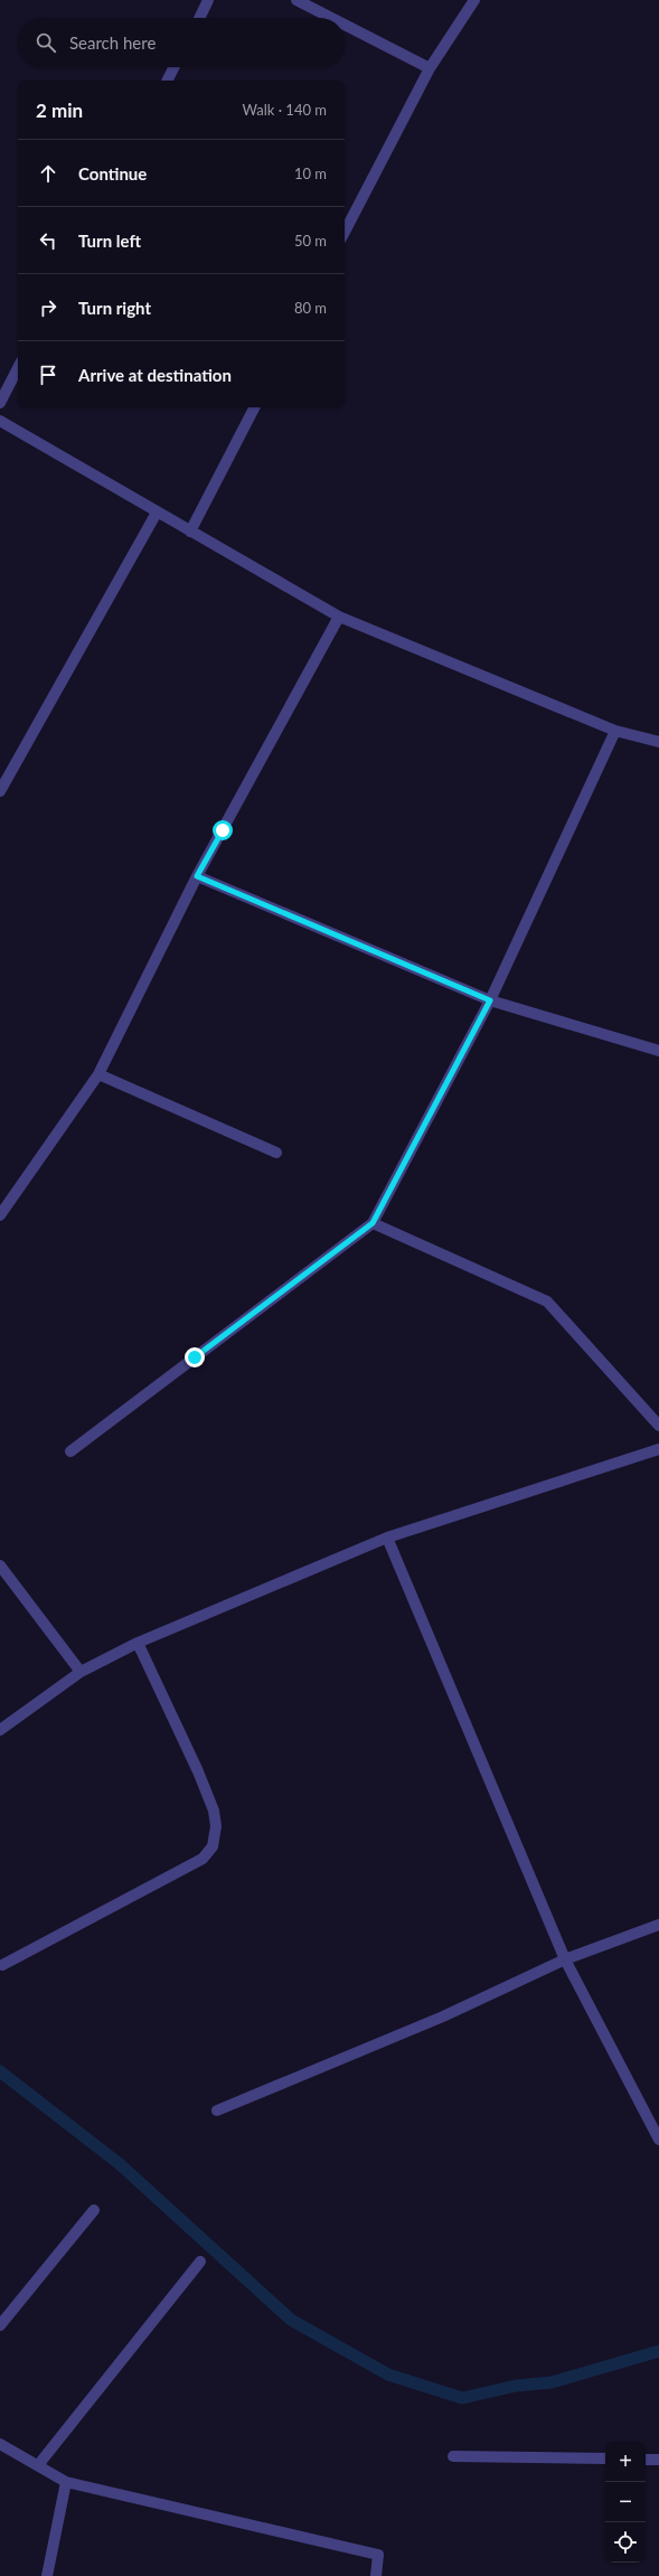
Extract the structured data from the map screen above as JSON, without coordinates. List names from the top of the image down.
{
  "page": {
    "search": "Search here",
    "heading": ["2 min", "Walk · 140 m"],
    "list": [
      ["Continue", "10 m"],
      ["Turn left", "50 m"],
      ["Turn right", "80 m"],
      "Arrive at destination"
    ],
    "map_buttons": ["+", "−"]
  }
}
